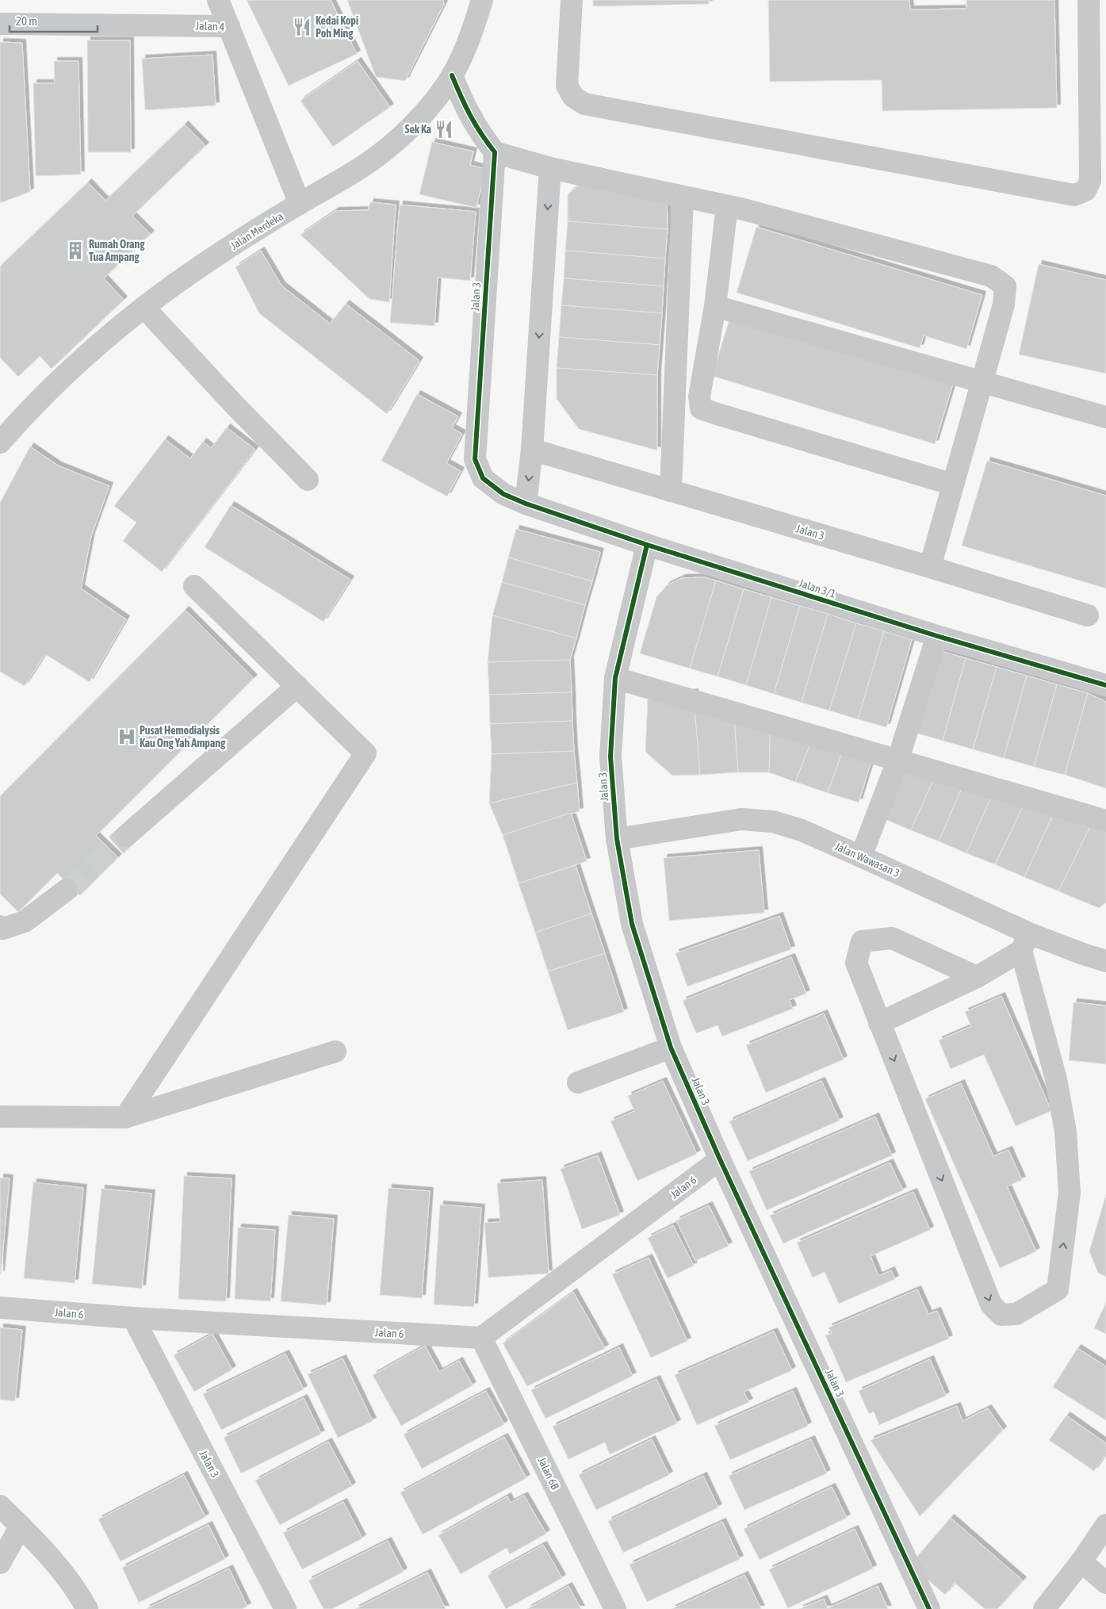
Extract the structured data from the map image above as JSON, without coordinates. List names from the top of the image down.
{
  "streets": {
    "street": [
      "Jalan 4",
      "Jalan Merdeka",
      "Jalan 3",
      "Jalan 3/1",
      "Jalan Wawasan 3",
      "Jalan 6",
      "Jalan 6B"
    ]
  },
  "crossings": [
    ["Jalan 4", "Jalan Merdeka"],
    ["Jalan 3", "Jalan 3/1"],
    ["Jalan 3", "Jalan Wawasan 3"],
    ["Jalan 3", "Jalan 6"],
    ["Jalan 6", "Jalan 6B"]
  ],
  "places": {
    "restaurant": ["Kedai Kopi Poh Ming", "Sek Ka"],
    "building": ["Rumah Orang Tua Ampang"],
    "hospital": ["Pusat Hemodialysis Kau Ong Yah Ampang"]
  },
  "scale_bar": "20 m"
}
